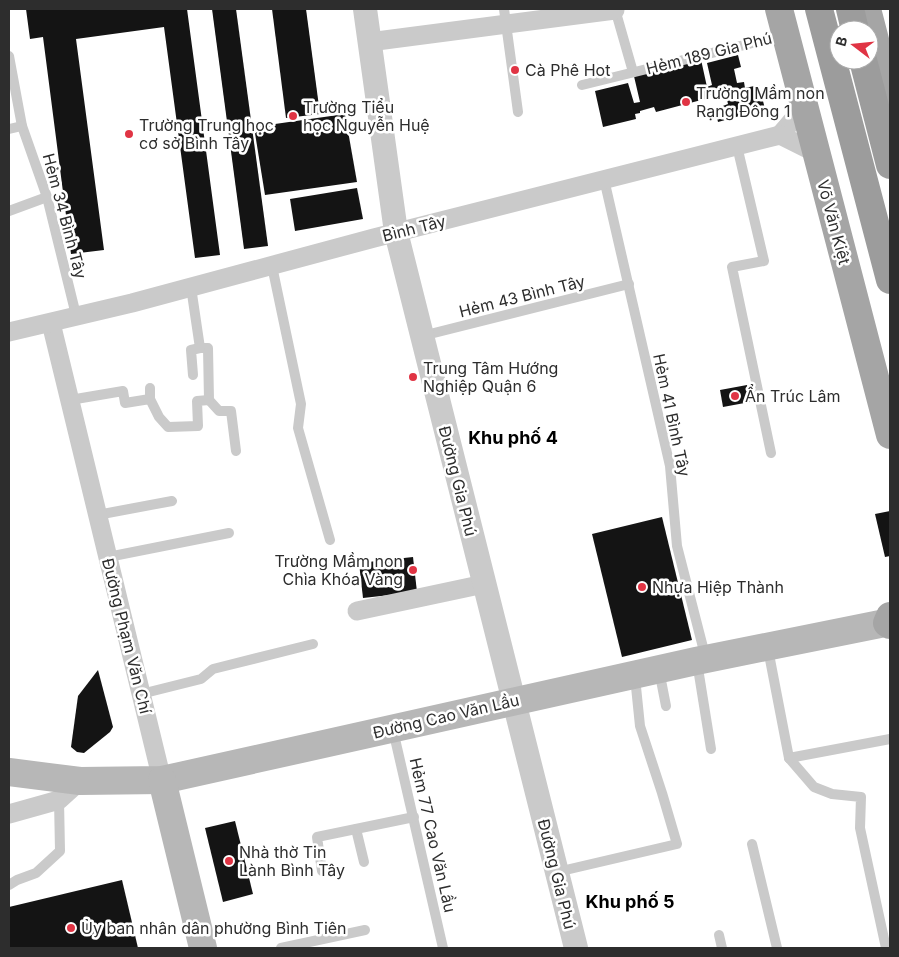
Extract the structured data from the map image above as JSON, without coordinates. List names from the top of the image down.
{
  "streets": {
    "main road": ["Võ Văn Kiệt", "Đường Phạm Văn Chí", "Đường Cao Văn Lầu"],
    "street": ["Hẻm 189 Gia Phú", "Bình Tây", "Đường Gia Phú"],
    "lane": [
      "Hẻm 34 Bình Tây",
      "Hẻm 43 Bình Tây",
      "Hẻm 41 Bình Tây",
      "Hẻm 77 Cao Văn Lầu"
    ]
  },
  "crossings": [
    ["Hẻm 189 Gia Phú", "Võ Văn Kiệt"],
    ["Hẻm 189 Gia Phú", "Đường Gia Phú"],
    ["Hẻm 34 Bình Tây", "Bình Tây"],
    ["Bình Tây", "Hẻm 41 Bình Tây"],
    ["Bình Tây", "Đường Gia Phú"],
    ["Bình Tây", "Đường Phạm Văn Chí"],
    ["Hẻm 43 Bình Tây", "Hẻm 41 Bình Tây"],
    ["Hẻm 43 Bình Tây", "Đường Gia Phú"],
    ["Hẻm 41 Bình Tây", "Đường Cao Văn Lầu"],
    ["Đường Gia Phú", "Đường Cao Văn Lầu"],
    ["Đường Phạm Văn Chí", "Đường Cao Văn Lầu"],
    ["Đường Cao Văn Lầu", "Hẻm 77 Cao Văn Lầu"]
  ],
  "districts": ["Khu phố 4", "Khu phố 5"],
  "places": [
    "Cà Phê Hot",
    "Trường Mầm non Rạng Đông 1",
    "Trường Tiểu học Nguyễn Huệ",
    "Trường Trung học cơ sở Bình Tây",
    "Trung Tâm Hướng Nghiệp Quận 6",
    "Ẩn Trúc Lâm",
    "Trường Mầm non Chìa Khóa Vàng",
    "Nhựa Hiệp Thành",
    "Nhà thờ Tin Lành Bình Tây",
    "Ủy ban nhân dân phường Bình Tiên"
  ],
  "north": "left"
}
